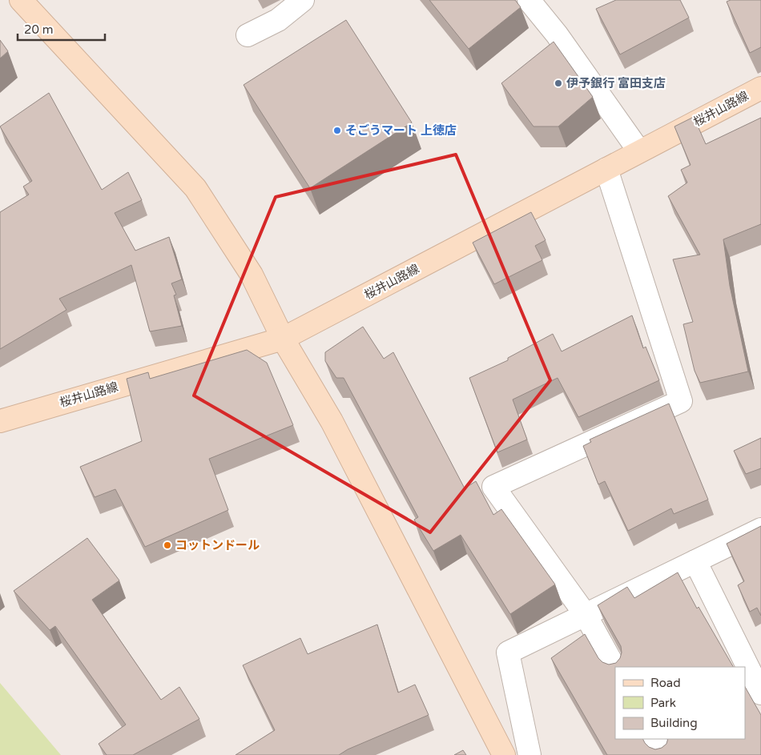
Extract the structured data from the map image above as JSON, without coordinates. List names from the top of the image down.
{
  "streets": {
    "street": ["桜井山路線"]
  },
  "places": ["伊予銀行 富田支店", "そごうマート 上徳店", "コットンドール"],
  "legend": ["Road", "Park", "Building"],
  "scale_bar": "20 m"
}
